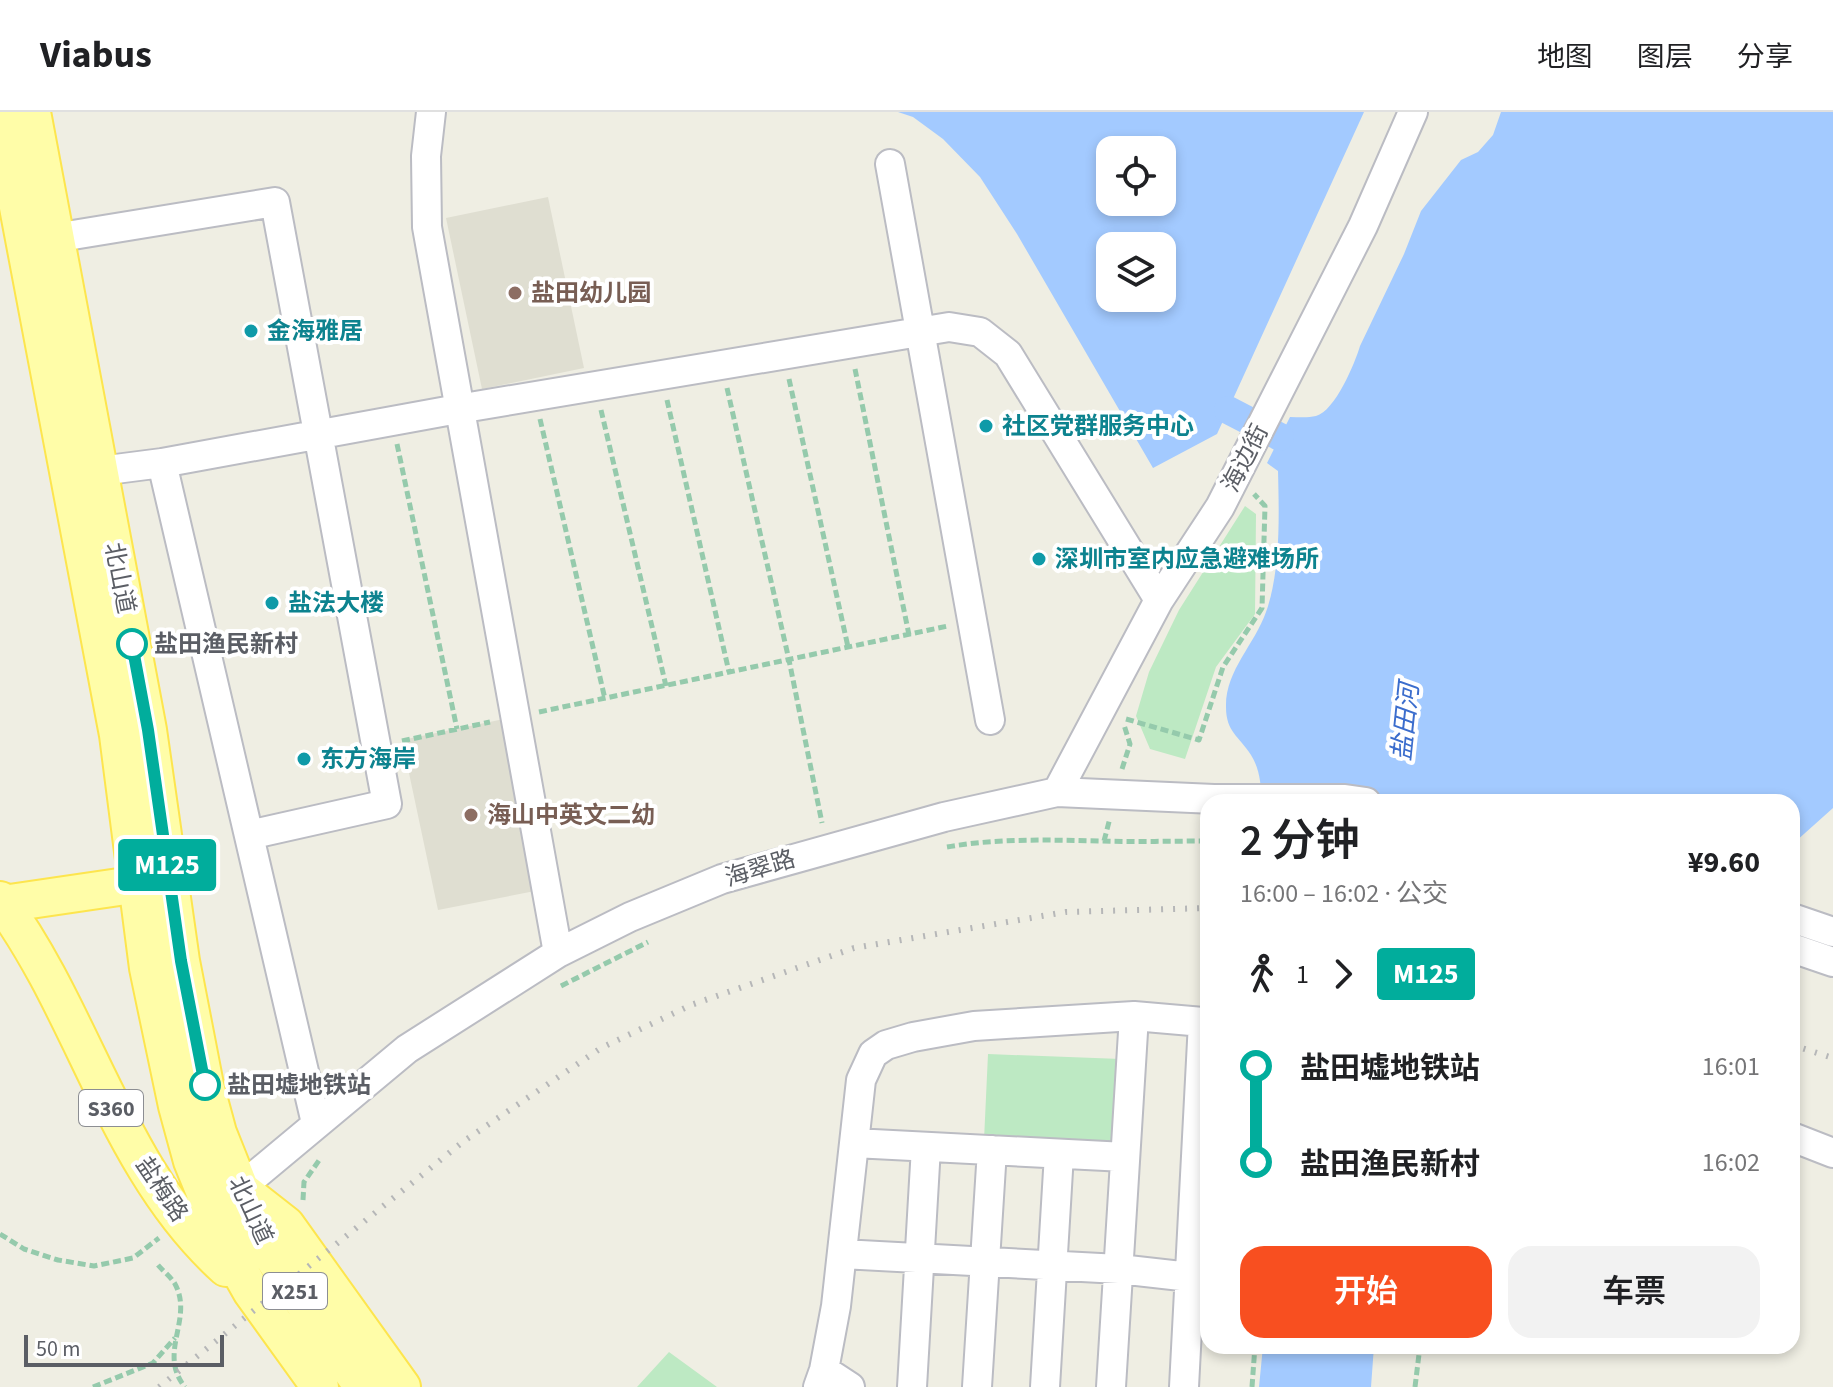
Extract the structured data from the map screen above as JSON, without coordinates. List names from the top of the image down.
{
  "streets": {
    "main road": [
      "北山道",
      "S360",
      "盐梅路",
      "X251"
    ],
    "street": ["海边街", "海翠路"]
  },
  "crossings": [
    ["海边街", "海翠路"],
    ["北山道", "海翠路"],
    ["北山道", "盐梅路"]
  ],
  "water": ["盐田河"],
  "places": [
    "盐田幼儿园",
    "金海雅居",
    "社区党群服务中心",
    "深圳市室内应急避难场所",
    "盐法大楼",
    "盐田渔民新村",
    "东方海岸",
    "海山中英文二幼",
    "盐田墟地铁站"
  ],
  "lines": ["bus line M125"],
  "scale_bar": "50 m",
  "page": {
    "header": "Viabus",
    "nav": ["地图", "图层", "分享"],
    "on_map": "M125",
    "heading": ["2 分钟", "16:00 – 16:02 · 公交", "¥9.60"],
    "legs": ["1", "M125"],
    "list": [
      {
        "name": "盐田墟地铁站",
        "value": "16:01"
      },
      {
        "name": "盐田渔民新村",
        "value": "16:02"
      }
    ],
    "buttons": ["开始", "车票"],
    "scale": "50 m"
  }
}
